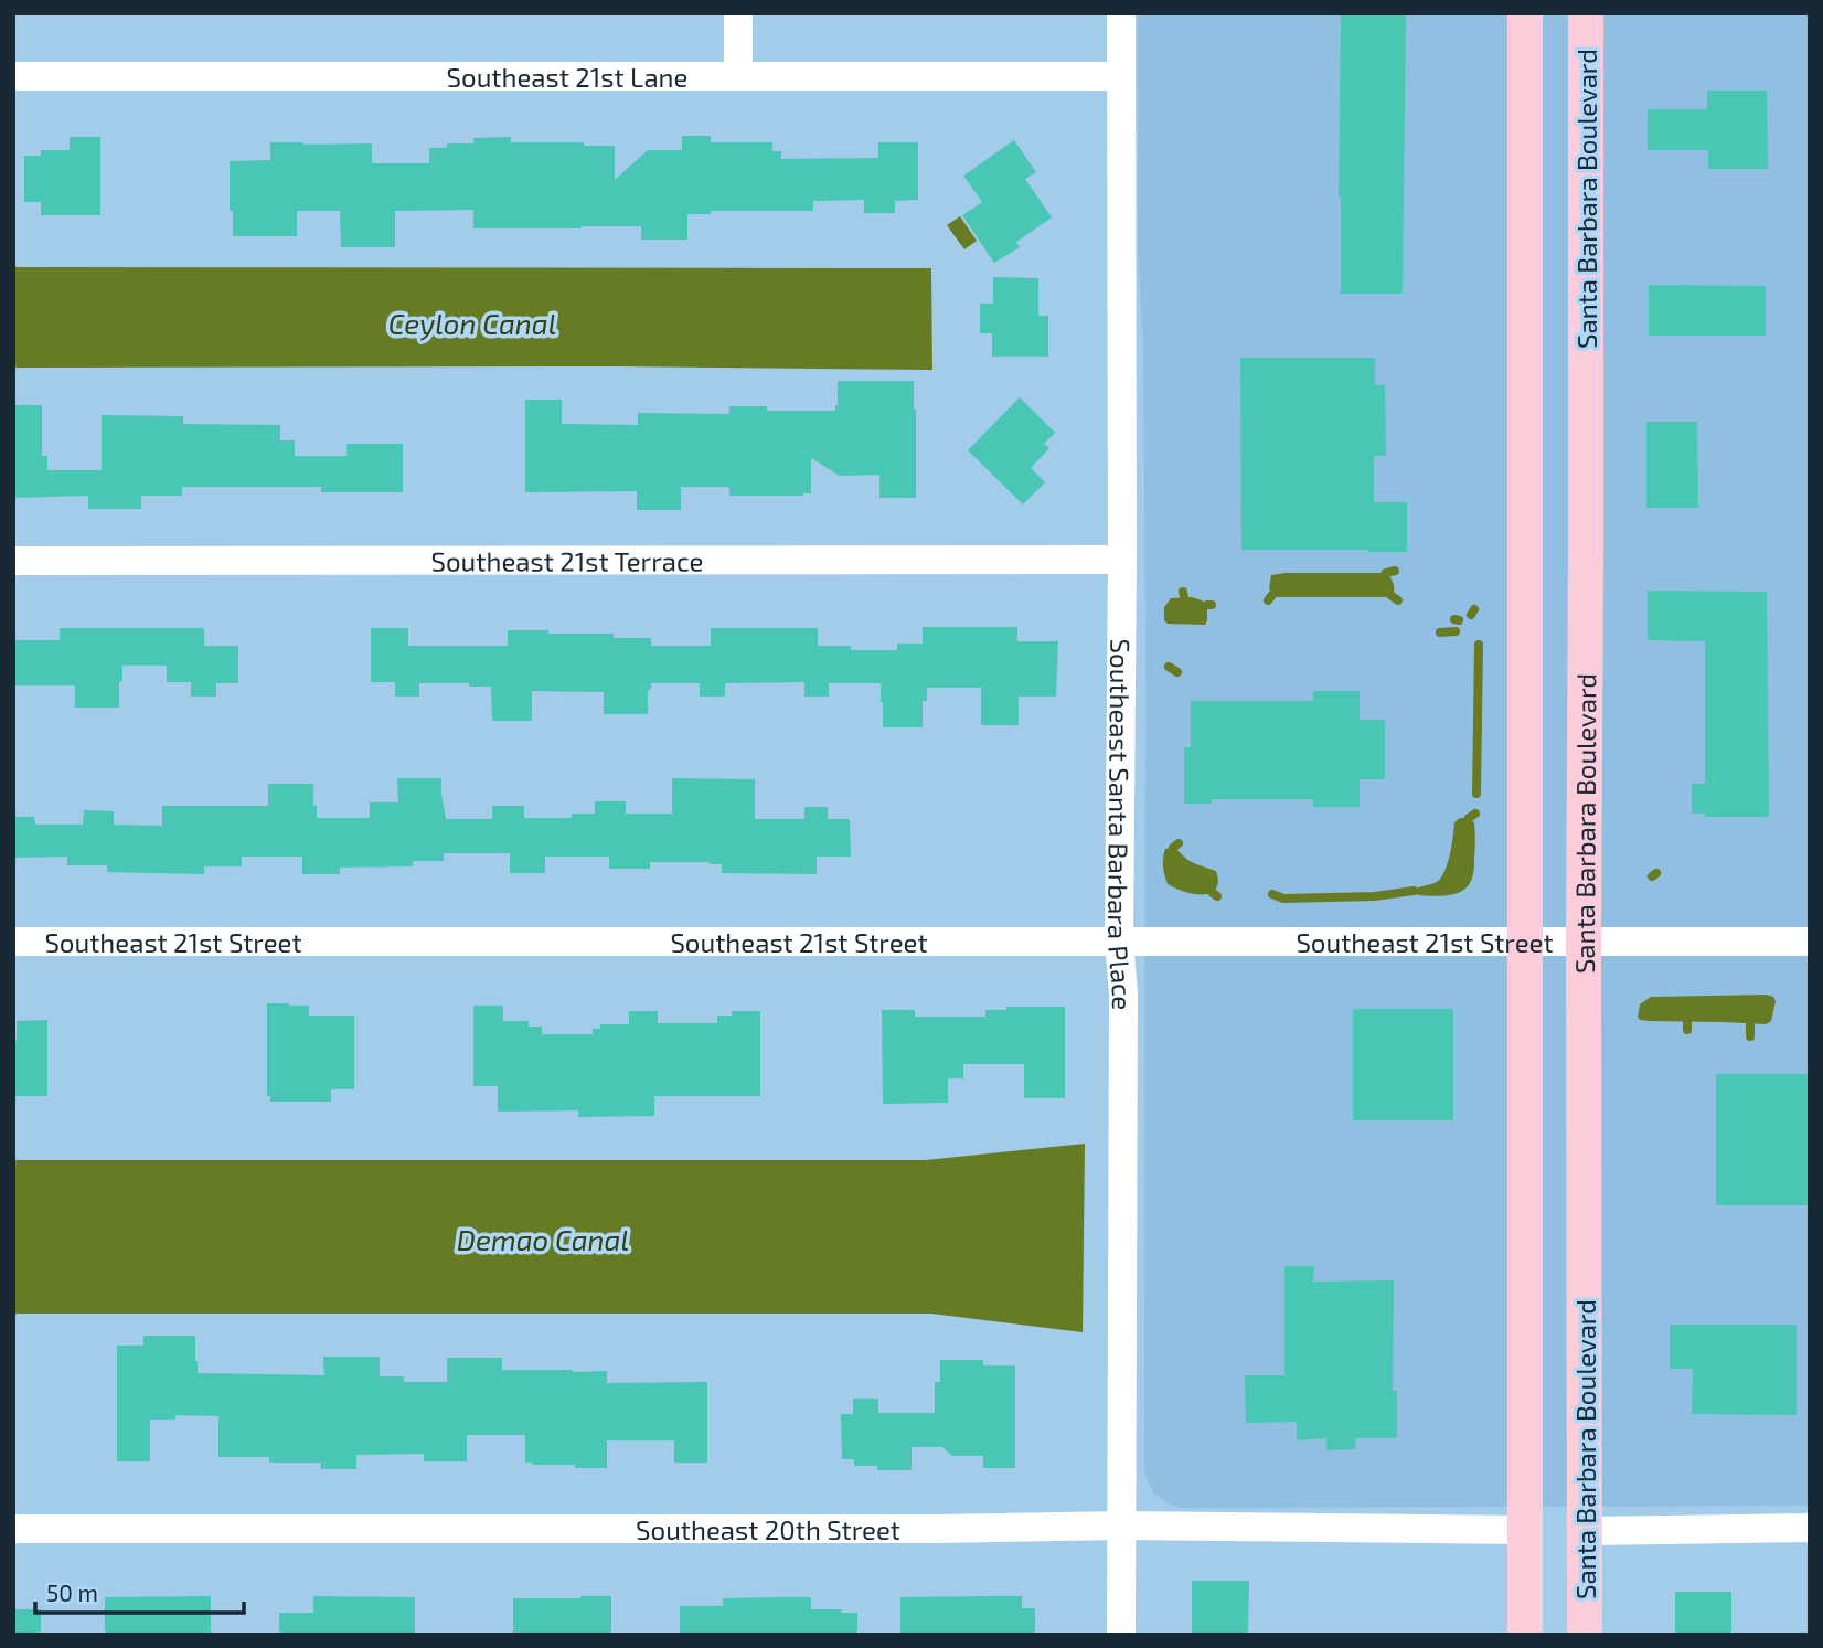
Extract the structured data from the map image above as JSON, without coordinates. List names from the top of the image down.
{
  "streets": {
    "main road": ["Santa Barbara Boulevard"],
    "street": [
      "Southeast 21st Lane",
      "Southeast 21st Terrace",
      "Southeast Santa Barbara Place",
      "Southeast 21st Street",
      "Southeast 20th Street"
    ]
  },
  "crossings": [
    ["Southeast 21st Lane", "Southeast Santa Barbara Place"],
    ["Santa Barbara Boulevard", "Southeast 21st Street"],
    ["Southeast 21st Terrace", "Southeast Santa Barbara Place"],
    ["Southeast Santa Barbara Place", "Southeast 21st Street"],
    ["Southeast Santa Barbara Place", "Southeast 20th Street"]
  ],
  "water": ["Ceylon Canal", "Demao Canal"],
  "scale_bar": "50 m"
}
